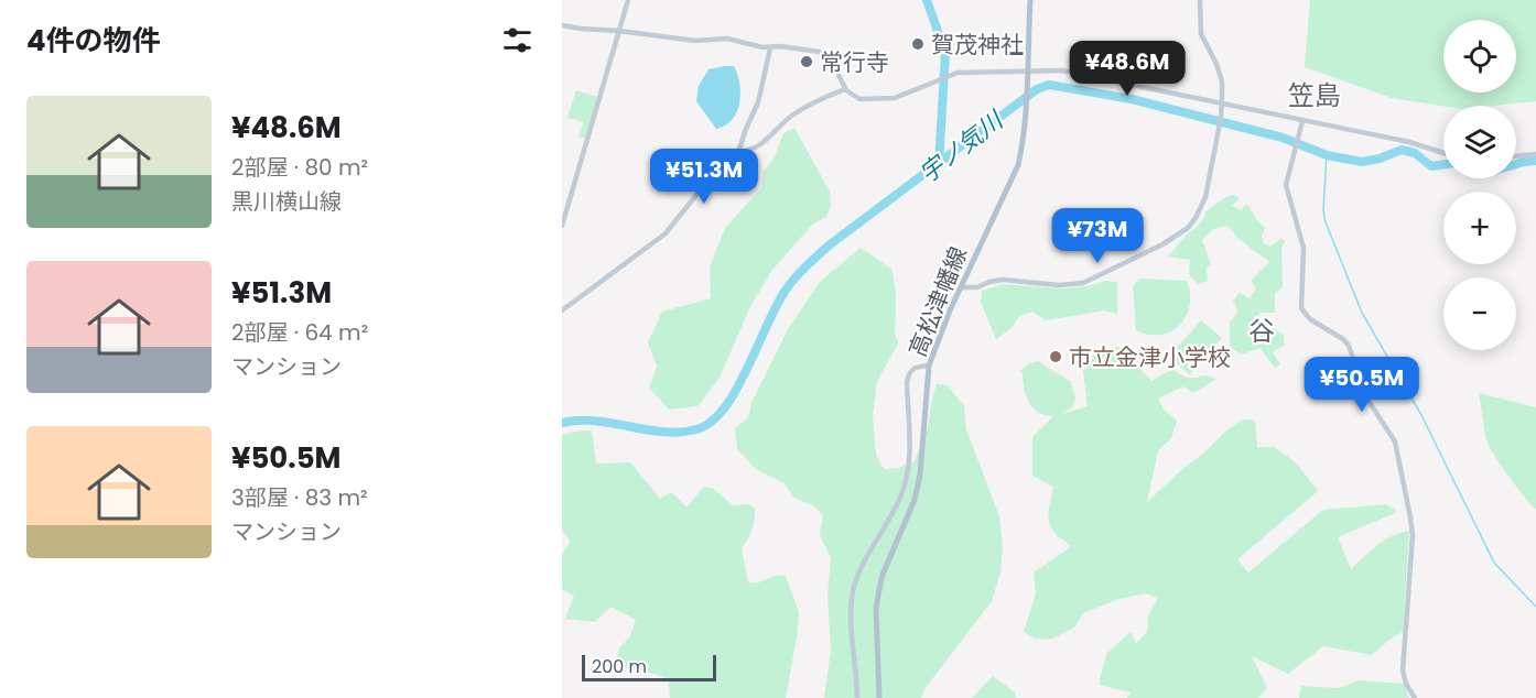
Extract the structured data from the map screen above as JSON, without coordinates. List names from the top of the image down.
{
  "streets": {
    "main road": ["高松津幡線"]
  },
  "districts": ["笠島", "谷"],
  "water": ["宇ノ気川"],
  "places": ["賀茂神社", "常行寺", "市立金津小学校"],
  "scale_bar": "200 m",
  "page": {
    "heading": "4件の物件",
    "map_buttons": ["+", "−"],
    "price": [
      "¥48.6M",
      "¥51.3M",
      "¥73M",
      "¥50.5M"
    ],
    "list": [
      {
        "name": "¥48.6M",
        "note": "2部屋 · 80 m² · 黒川横山線"
      },
      {
        "name": "¥51.3M",
        "note": "2部屋 · 64 m² · マンション"
      },
      {
        "name": "¥50.5M",
        "note": "3部屋 · 83 m² · マンション"
      }
    ],
    "scale": "200 m"
  }
}
